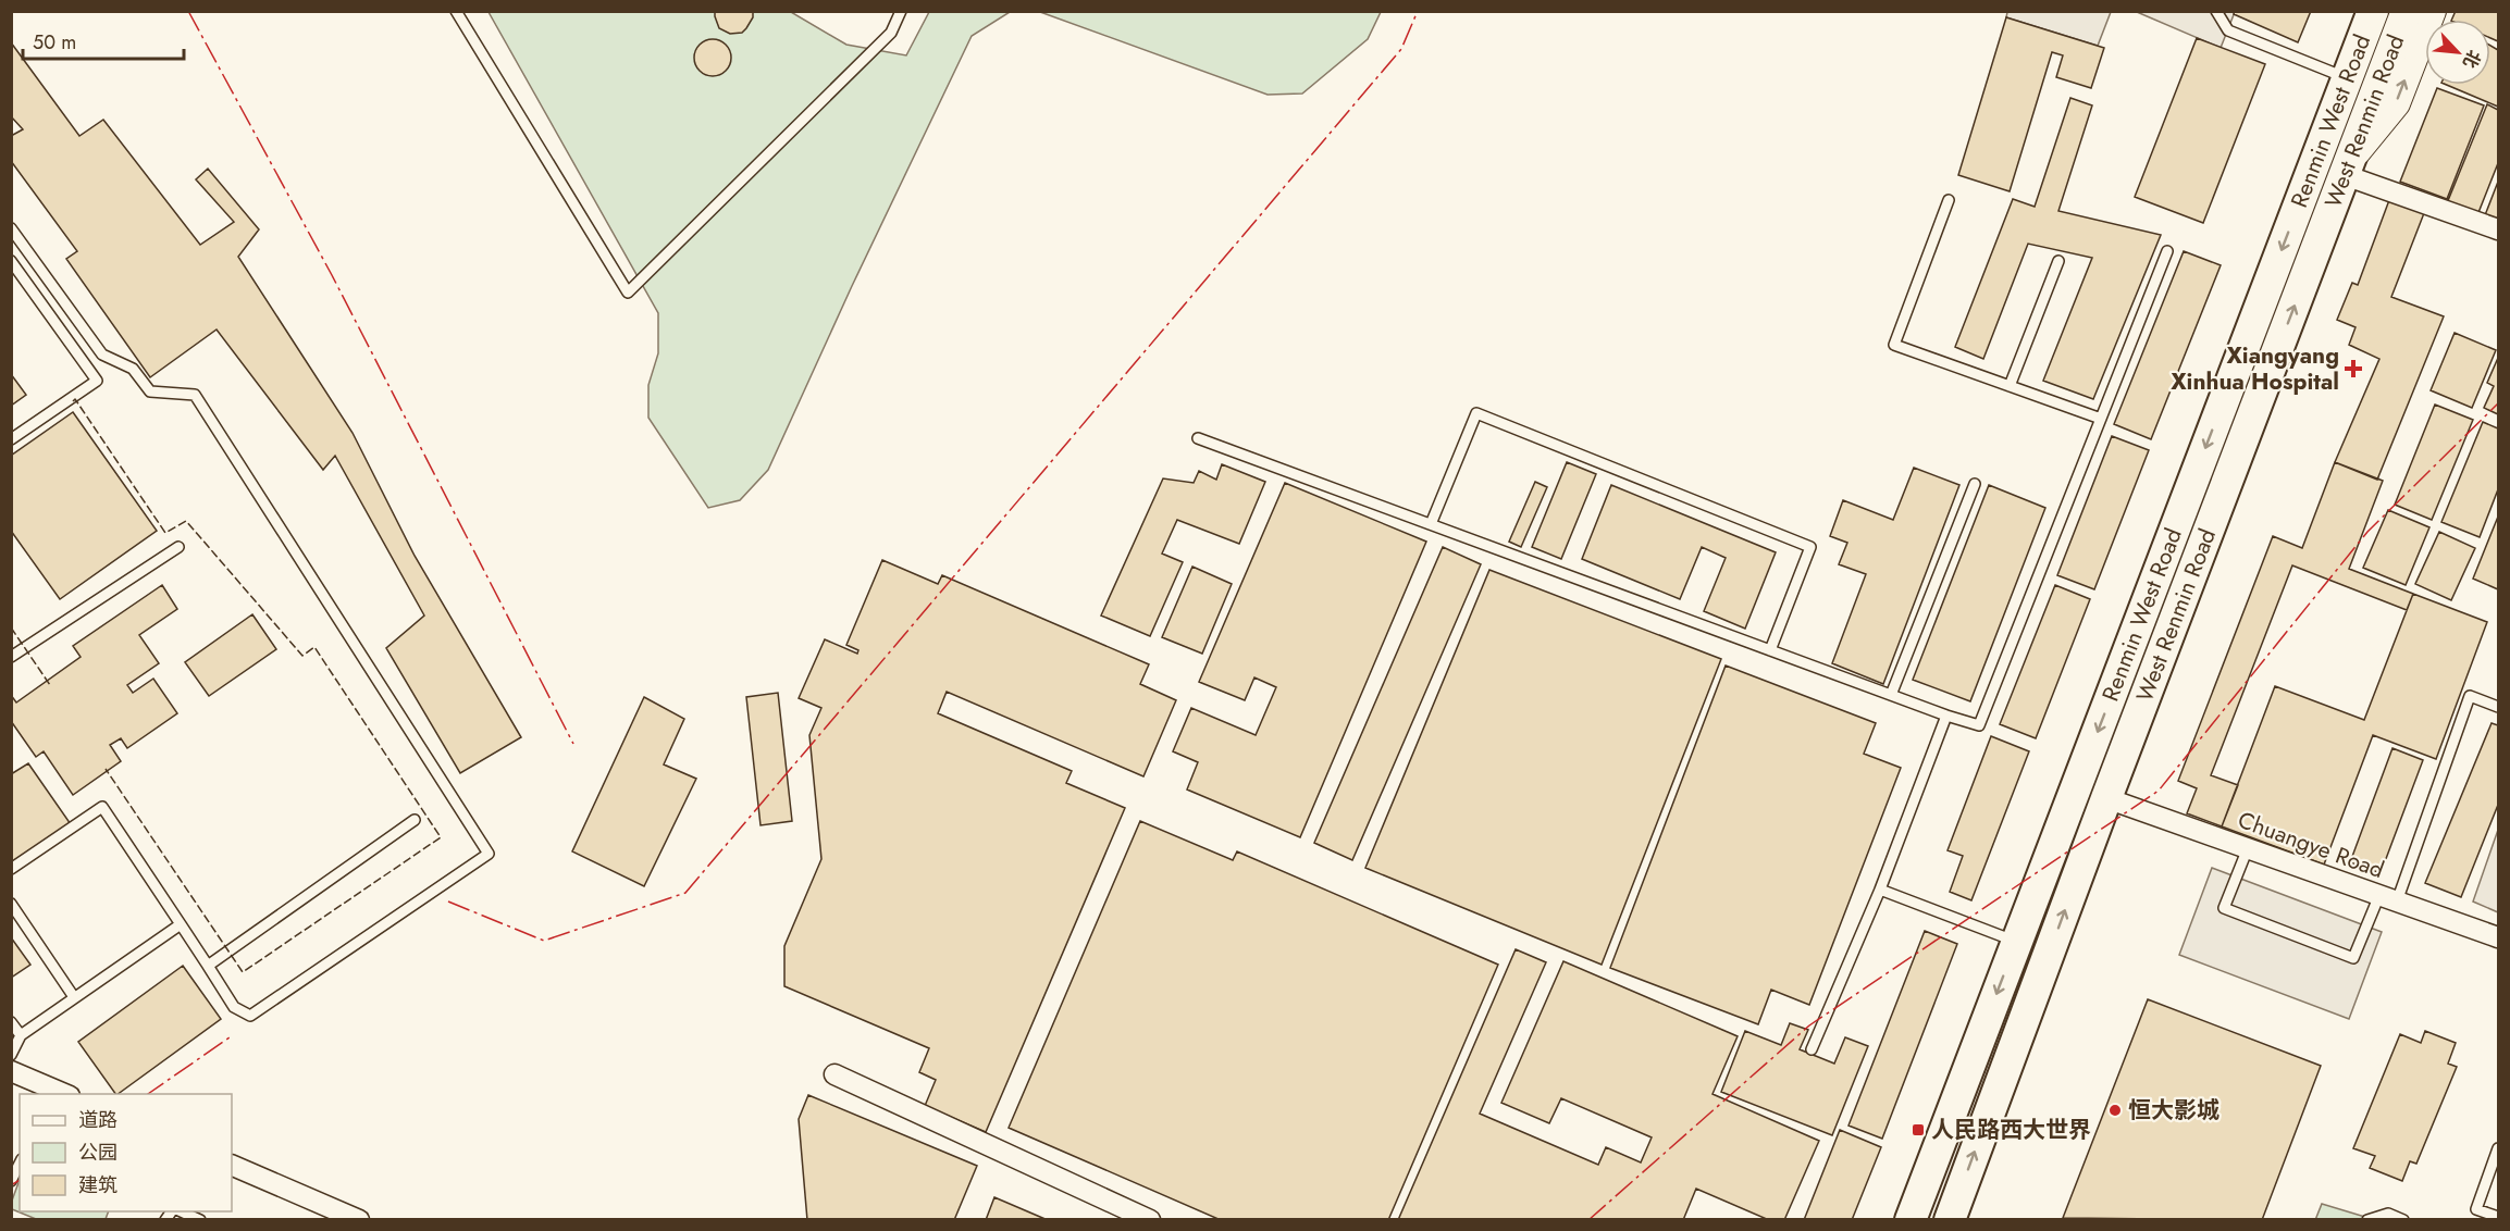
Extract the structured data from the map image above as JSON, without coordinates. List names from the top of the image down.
{
  "streets": {
    "main road": ["West Renmin Road", "Renmin West Road"],
    "street": ["Chuangye Road"]
  },
  "crossings": [
    ["West Renmin Road", "Chuangye Road"]
  ],
  "one_way": ["West Renmin Road", "Renmin West Road"],
  "places": {
    "health": ["Xiangyang Xinhua Hospital"],
    "other": ["恒大影城"],
    "transit": ["人民路西大世界"]
  },
  "legend": ["道路", "公园", "建筑"],
  "scale_bar": "50 m",
  "north": "bottom right"
}
